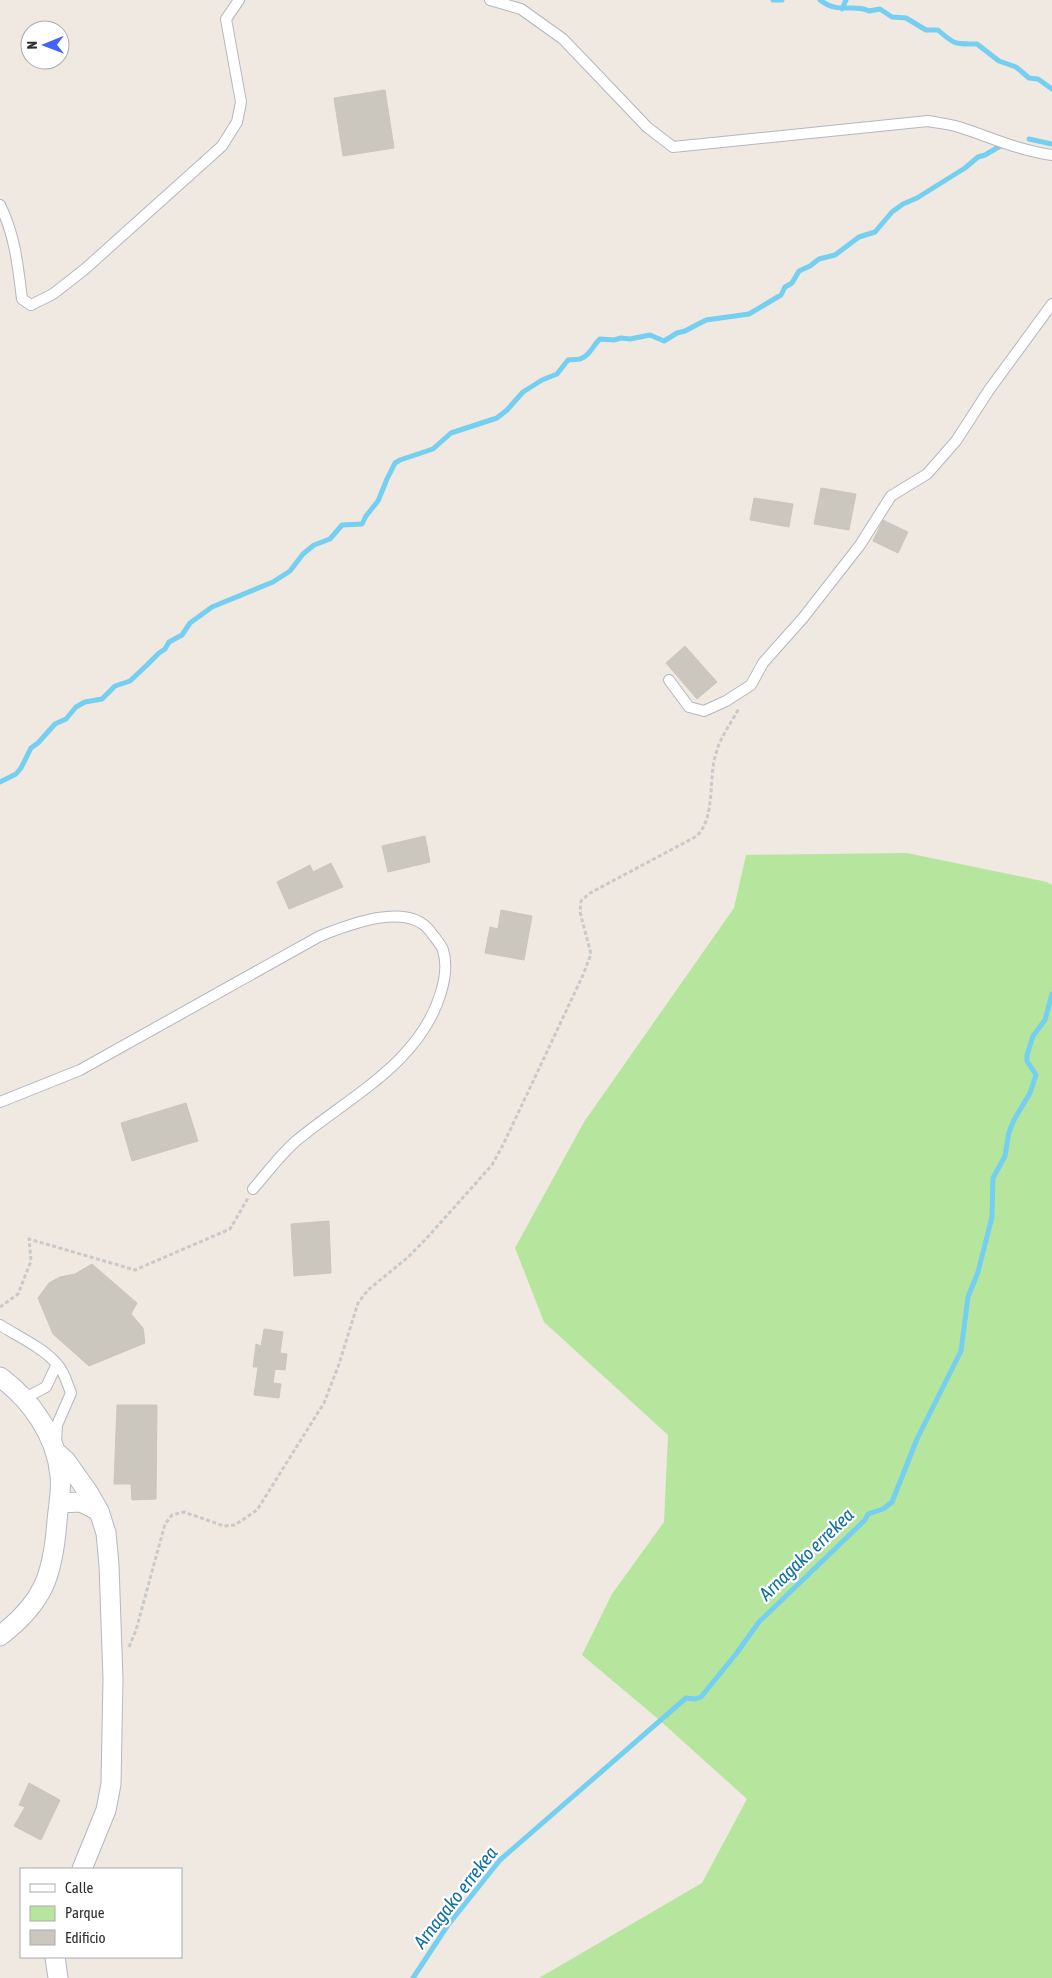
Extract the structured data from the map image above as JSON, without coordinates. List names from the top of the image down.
{
  "water": ["Arnagako errekea"],
  "legend": ["Calle", "Parque", "Edificio"],
  "north": "left"
}
